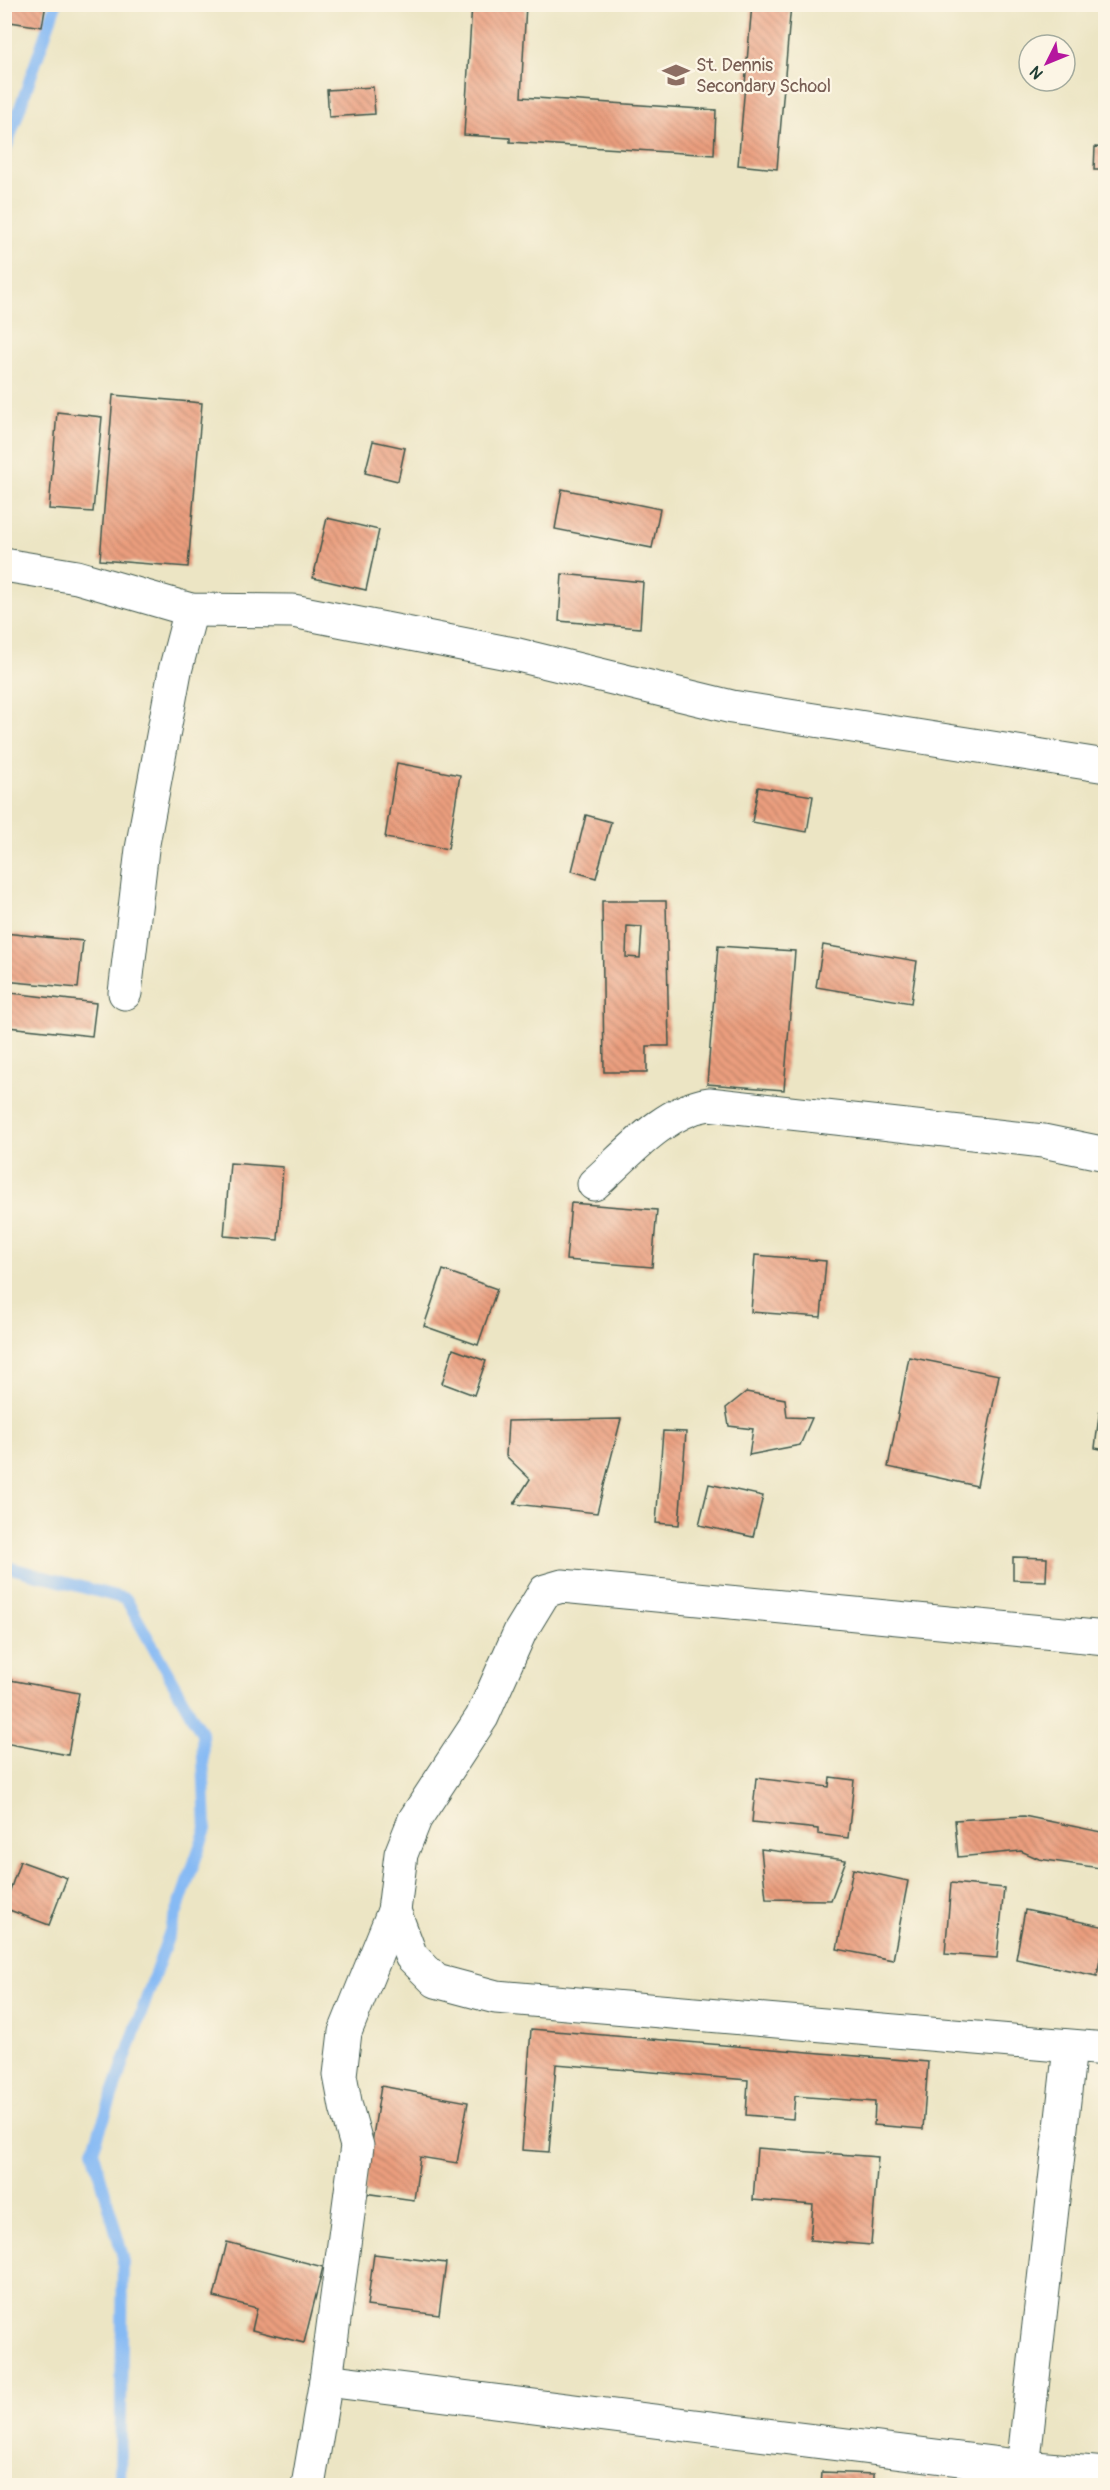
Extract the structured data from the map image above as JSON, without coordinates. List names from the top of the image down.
{
  "places": {
    "school or university": ["St. Dennis Secondary School"]
  },
  "north": "bottom left"
}
